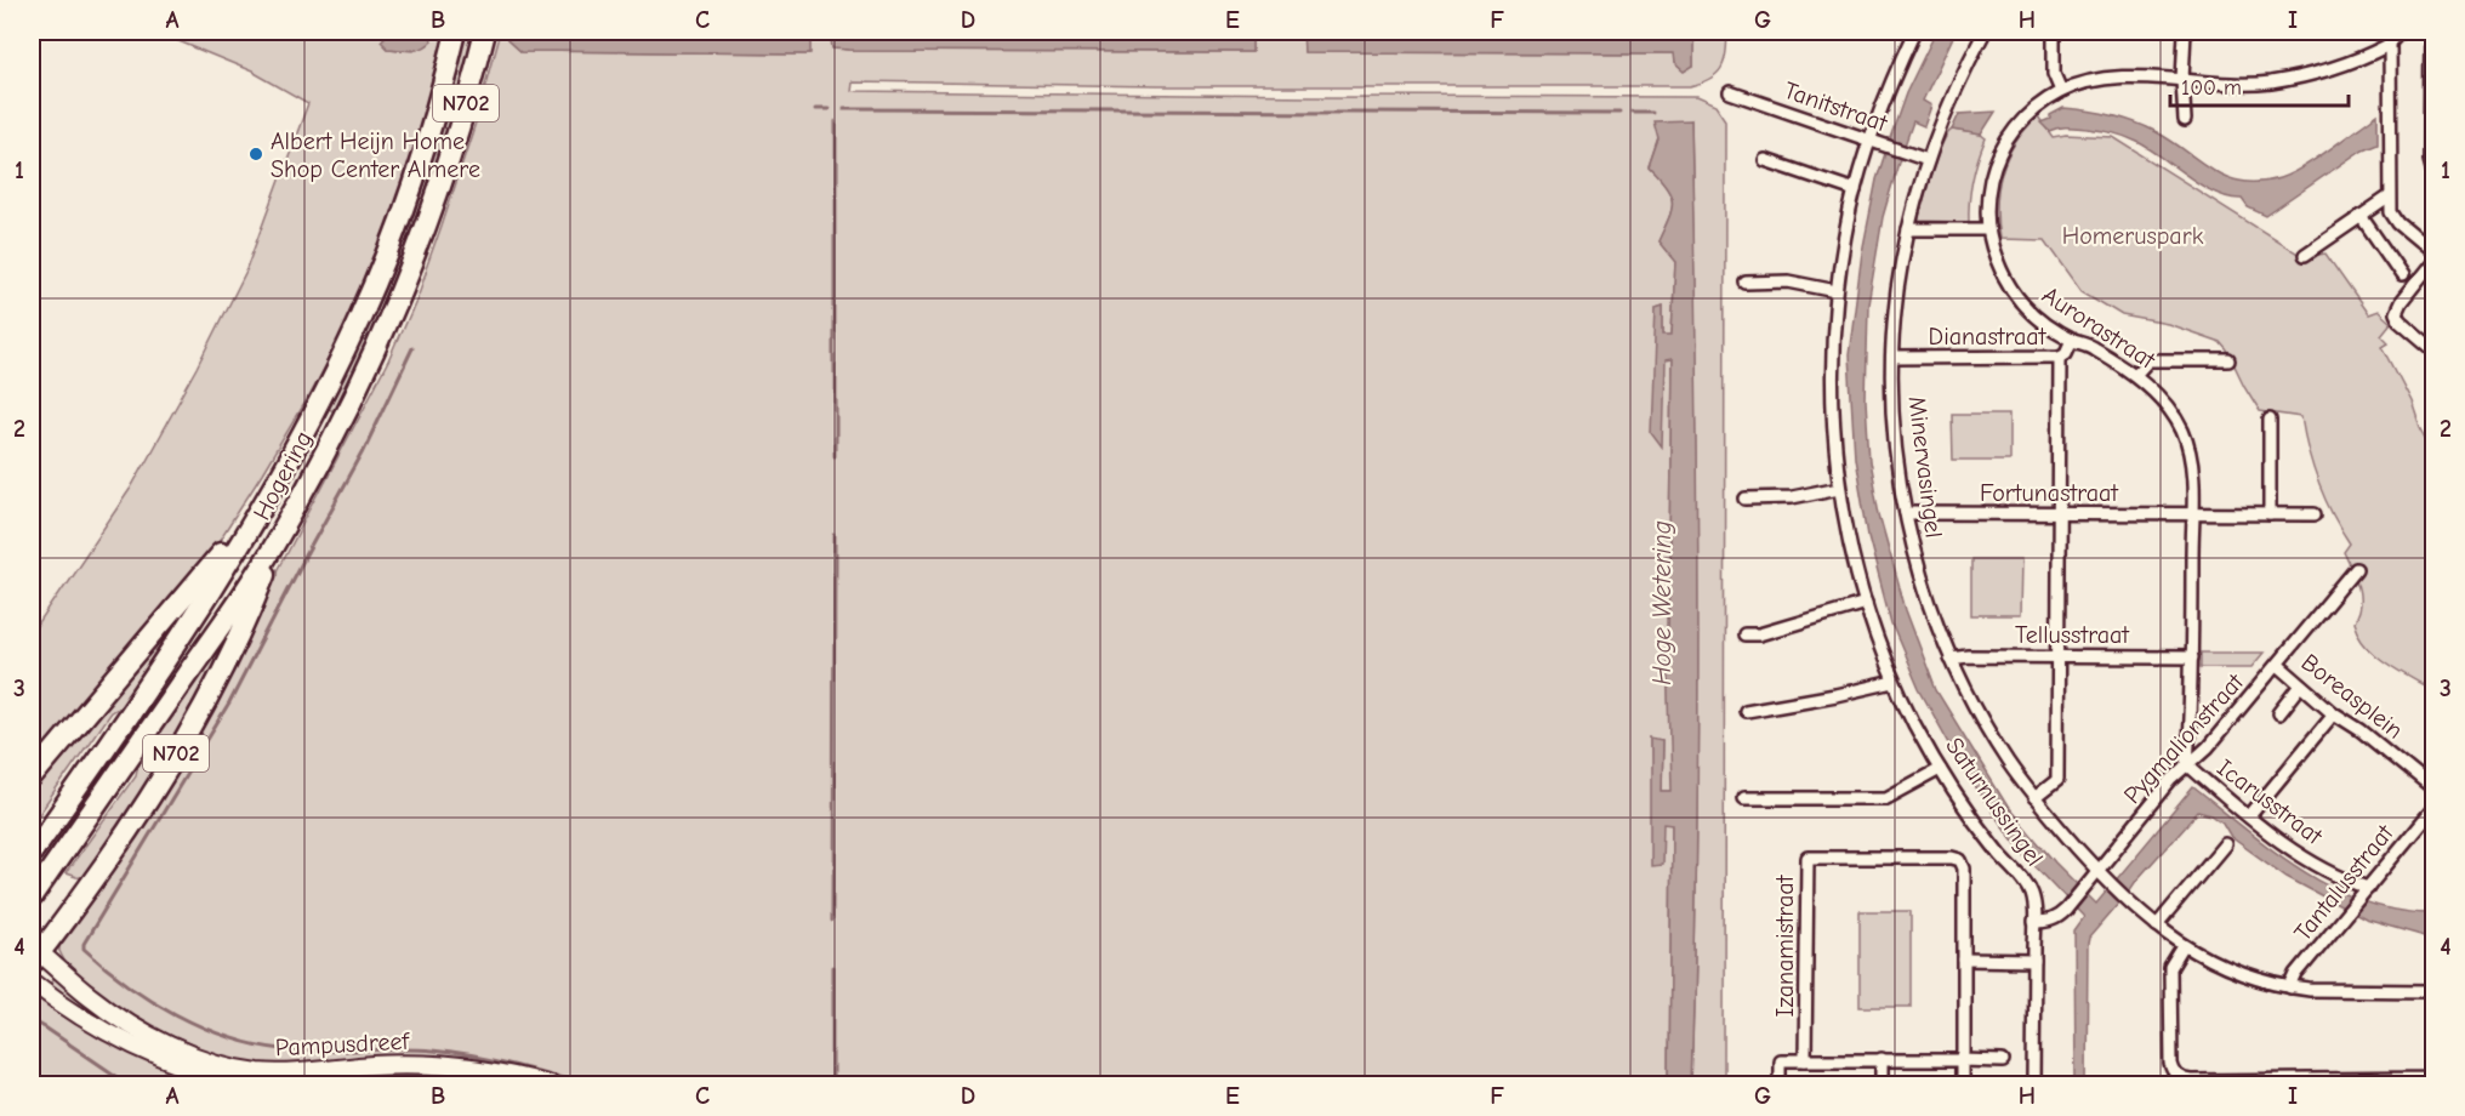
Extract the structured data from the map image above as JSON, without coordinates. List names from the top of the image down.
{
  "streets": {
    "highway": ["N702", "Hogering"],
    "main road": ["Pampusdreef"],
    "street": [
      "Tanitstraat",
      "Aurorastraat",
      "Dianastraat",
      "Minervasingel",
      "Fortunastraat",
      "Tellusstraat",
      "Boreasplein",
      "Pygmalionstraat",
      "Saturnussingel",
      "Icarusstraat",
      "Tantalusstraat",
      "Izanamistraat"
    ]
  },
  "crossings": [
    ["N702", "Hogering"],
    ["N702", "Pampusdreef"],
    ["Tanitstraat", "Minervasingel"],
    ["Tanitstraat", "Saturnussingel"],
    ["Aurorastraat", "Dianastraat"],
    ["Aurorastraat", "Fortunastraat"],
    ["Aurorastraat", "Tellusstraat"],
    ["Aurorastraat", "Pygmalionstraat"],
    ["Aurorastraat", "Icarusstraat"],
    ["Dianastraat", "Minervasingel"],
    ["Minervasingel", "Fortunastraat"],
    ["Minervasingel", "Tellusstraat"],
    ["Minervasingel", "Pygmalionstraat"],
    ["Minervasingel", "Tantalusstraat"],
    ["Boreasplein", "Pygmalionstraat"],
    ["Pygmalionstraat", "Saturnussingel"],
    ["Pygmalionstraat", "Icarusstraat"],
    ["Icarusstraat", "Tantalusstraat"]
  ],
  "water": ["Hoge Wetering"],
  "parks": ["Homeruspark"],
  "places": ["Albert Heijn Home Shop Center Almere"],
  "scale_bar": "100 m",
  "grid": {
    "columns": [
      "A",
      "B",
      "C",
      "D",
      "E",
      "F",
      "G",
      "H",
      "I"
    ],
    "rows": [
      "1",
      "2",
      "3",
      "4"
    ]
  }
}
